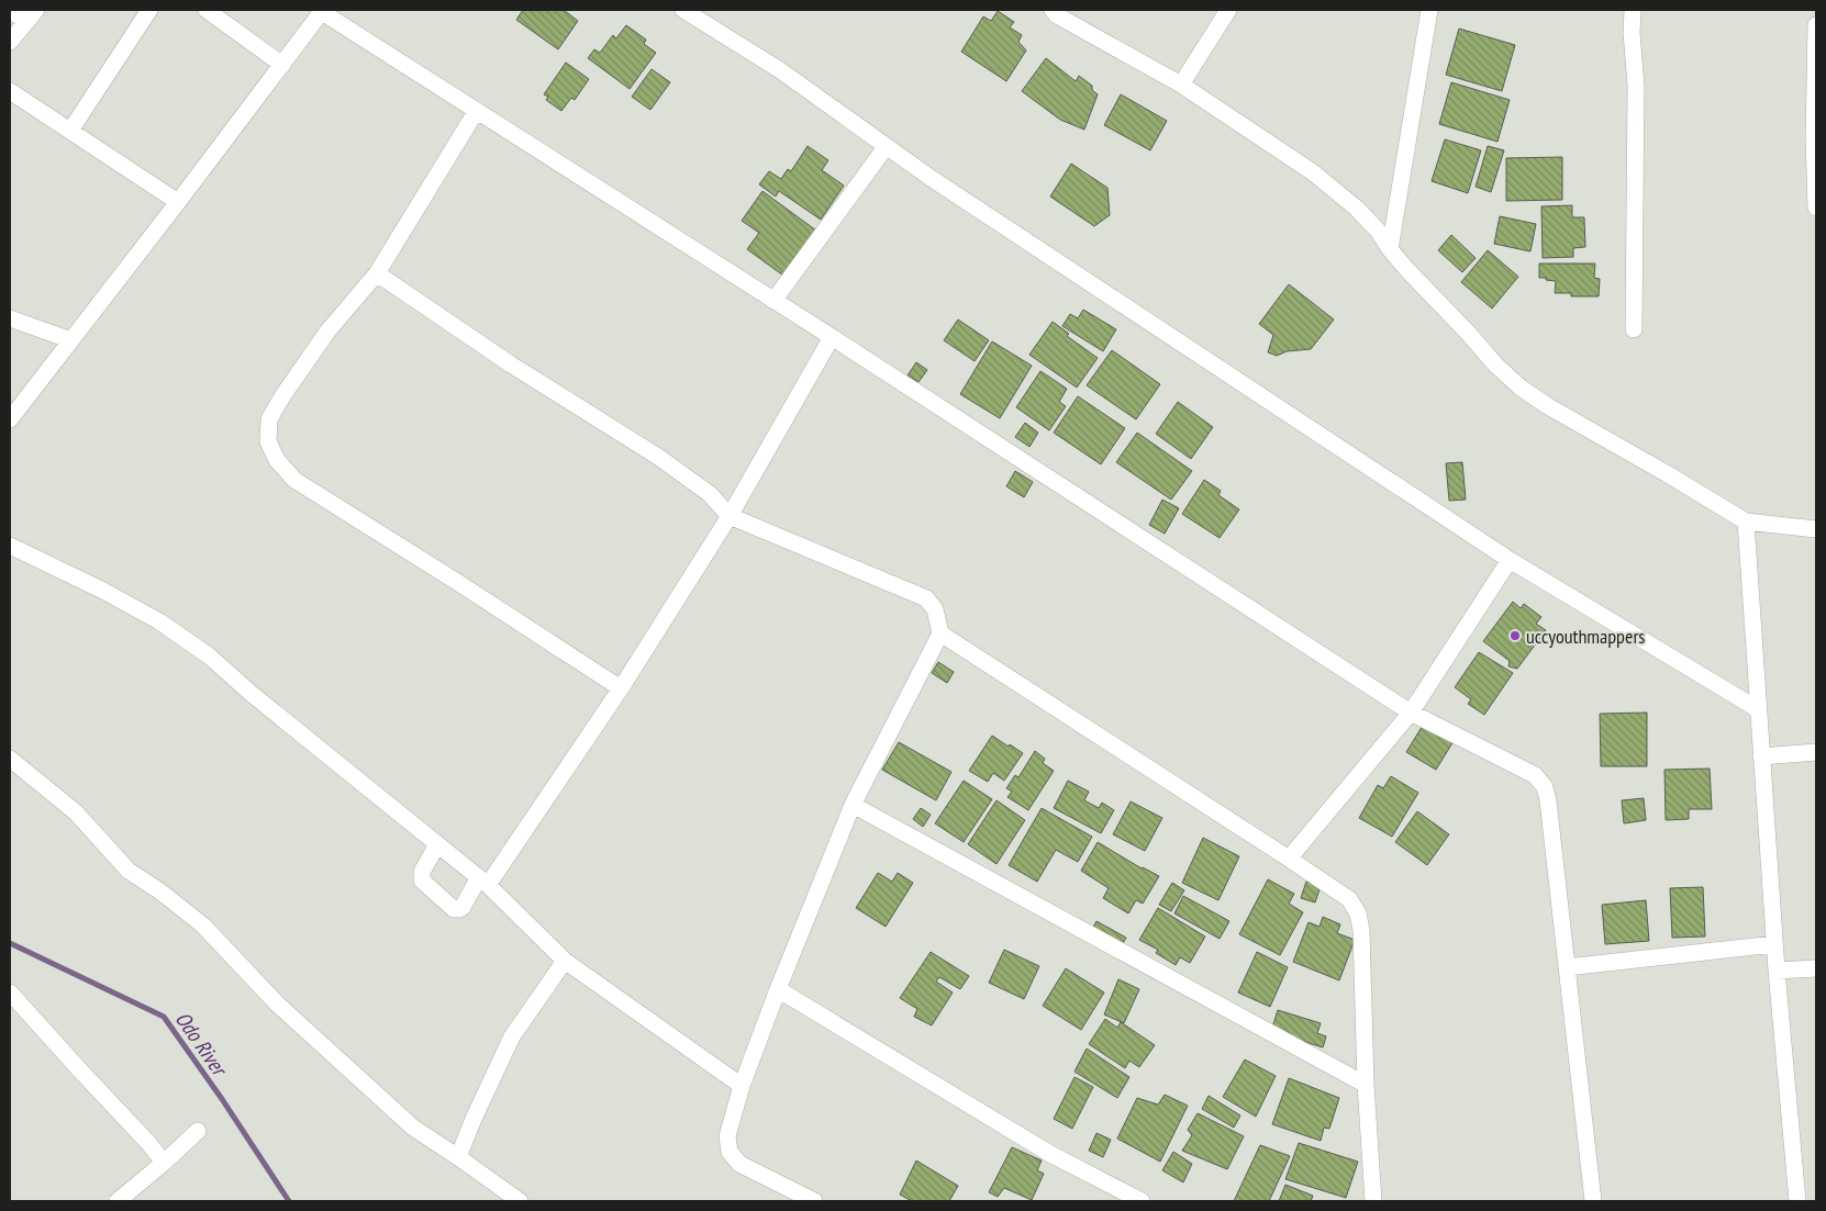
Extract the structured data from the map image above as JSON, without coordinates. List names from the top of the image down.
{
  "water": ["Odo River"],
  "places": ["uccyouthmappers"]
}
